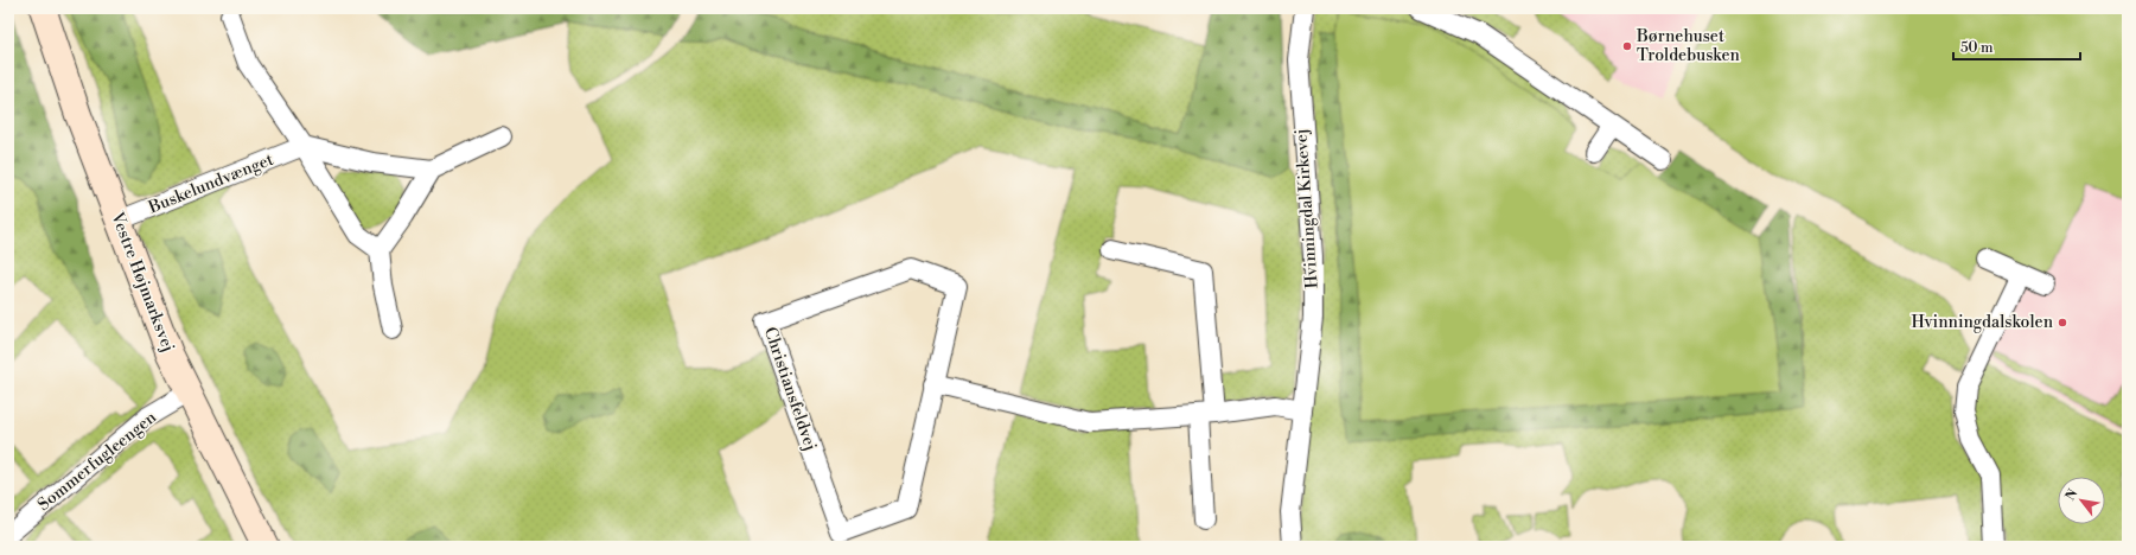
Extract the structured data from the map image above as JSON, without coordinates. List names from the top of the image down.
{
  "streets": {
    "street": [
      "Buskelundvænget",
      "Hvinningdal Kirkevej",
      "Vestre Højmarksvej",
      "Christiansfeldvej",
      "Sommerfugleengen"
    ]
  },
  "crossings": [
    ["Buskelundvænget", "Vestre Højmarksvej"],
    ["Vestre Højmarksvej", "Sommerfugleengen"]
  ],
  "places": ["Børnehuset Troldebusken", "Hvinningdalskolen"],
  "scale_bar": "50 m",
  "north": "top left"
}
